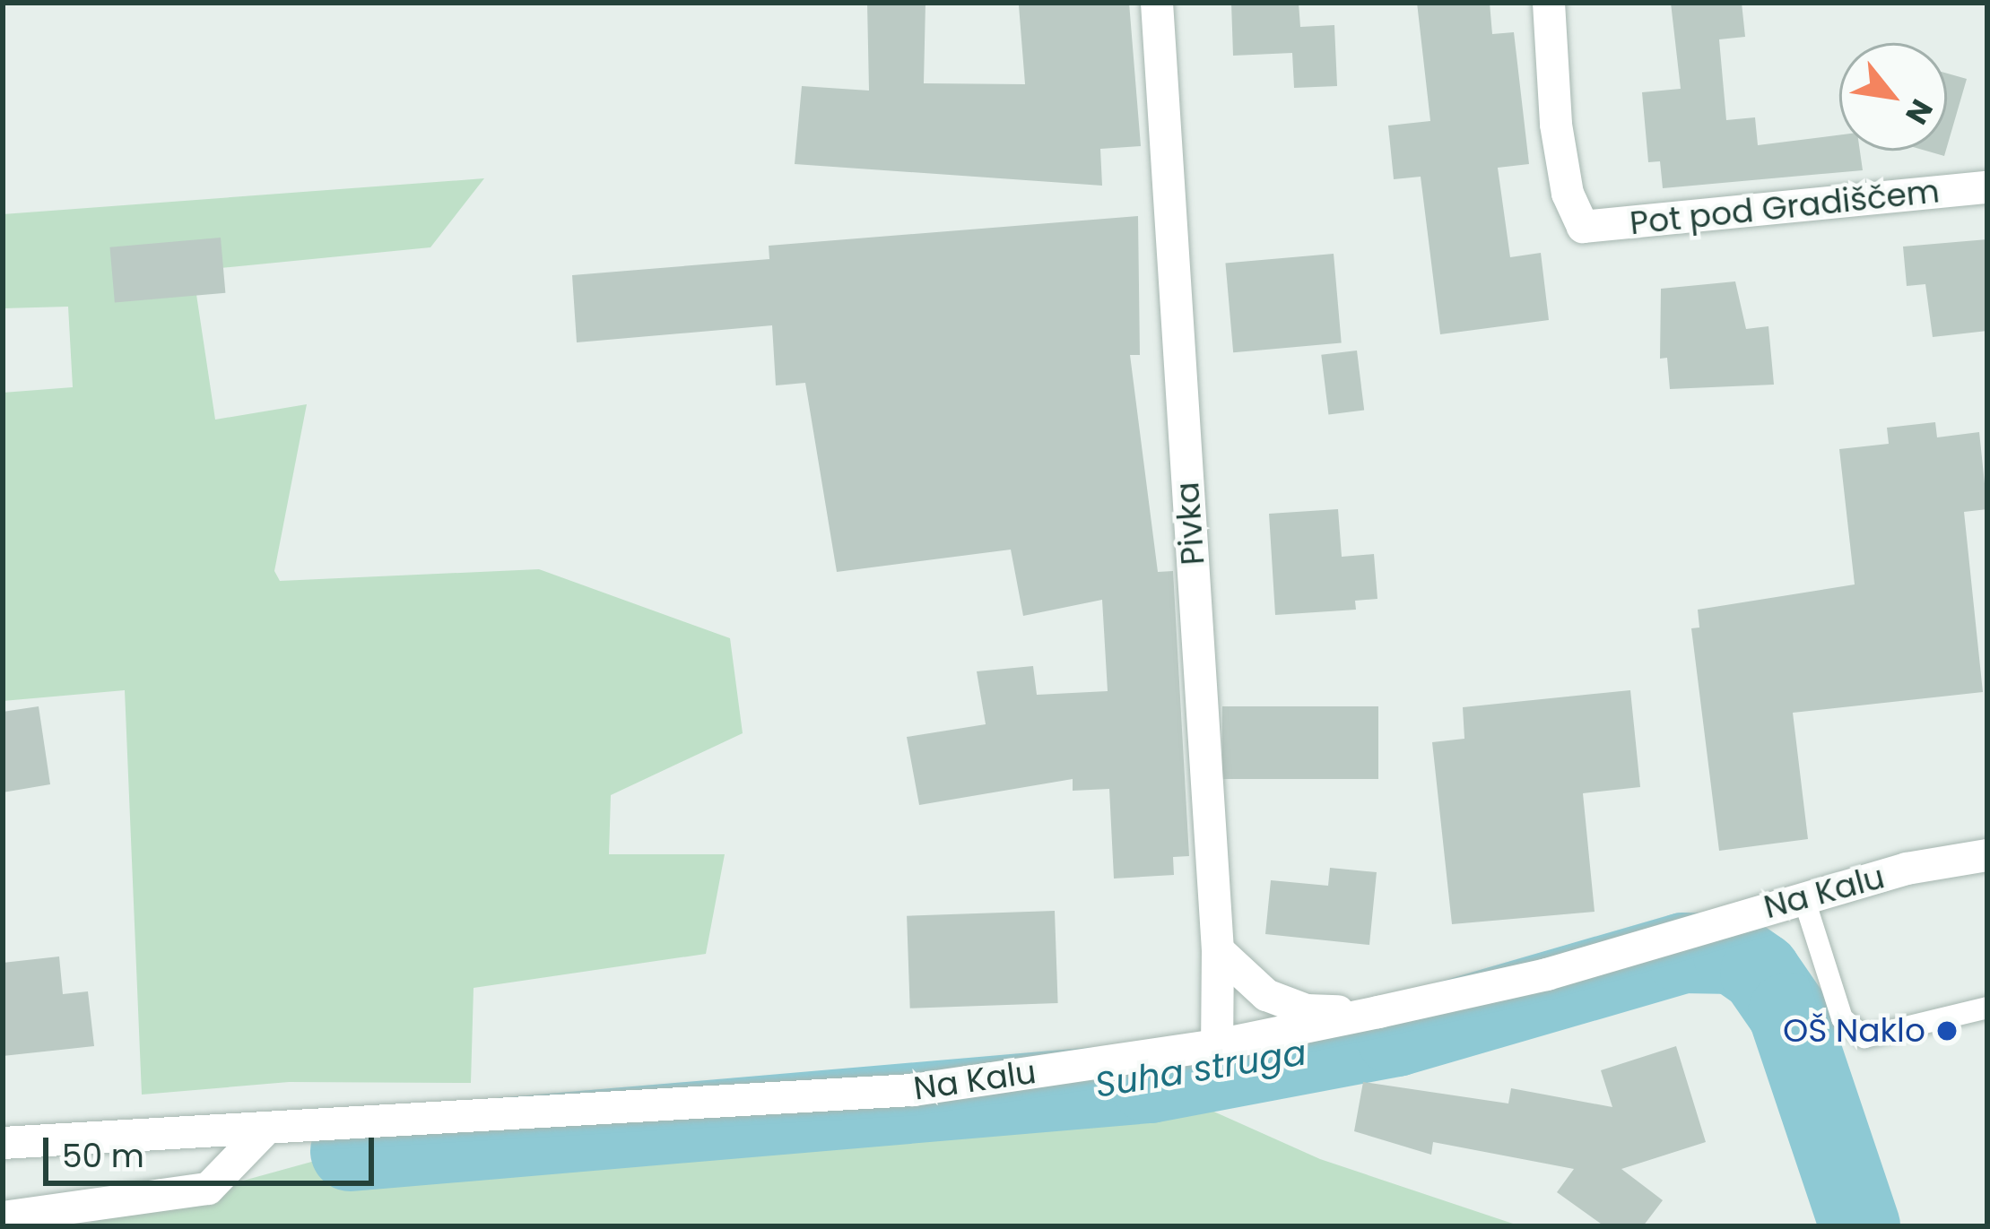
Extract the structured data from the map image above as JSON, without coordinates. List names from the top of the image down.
{
  "streets": {
    "street": ["Pot pod Gradiščem", "Pivka", "Na Kalu"]
  },
  "crossings": [
    ["Pivka", "Na Kalu"]
  ],
  "water": ["Suha struga"],
  "places": ["OŠ Naklo"],
  "scale_bar": "50 m",
  "north": "bottom right"
}
